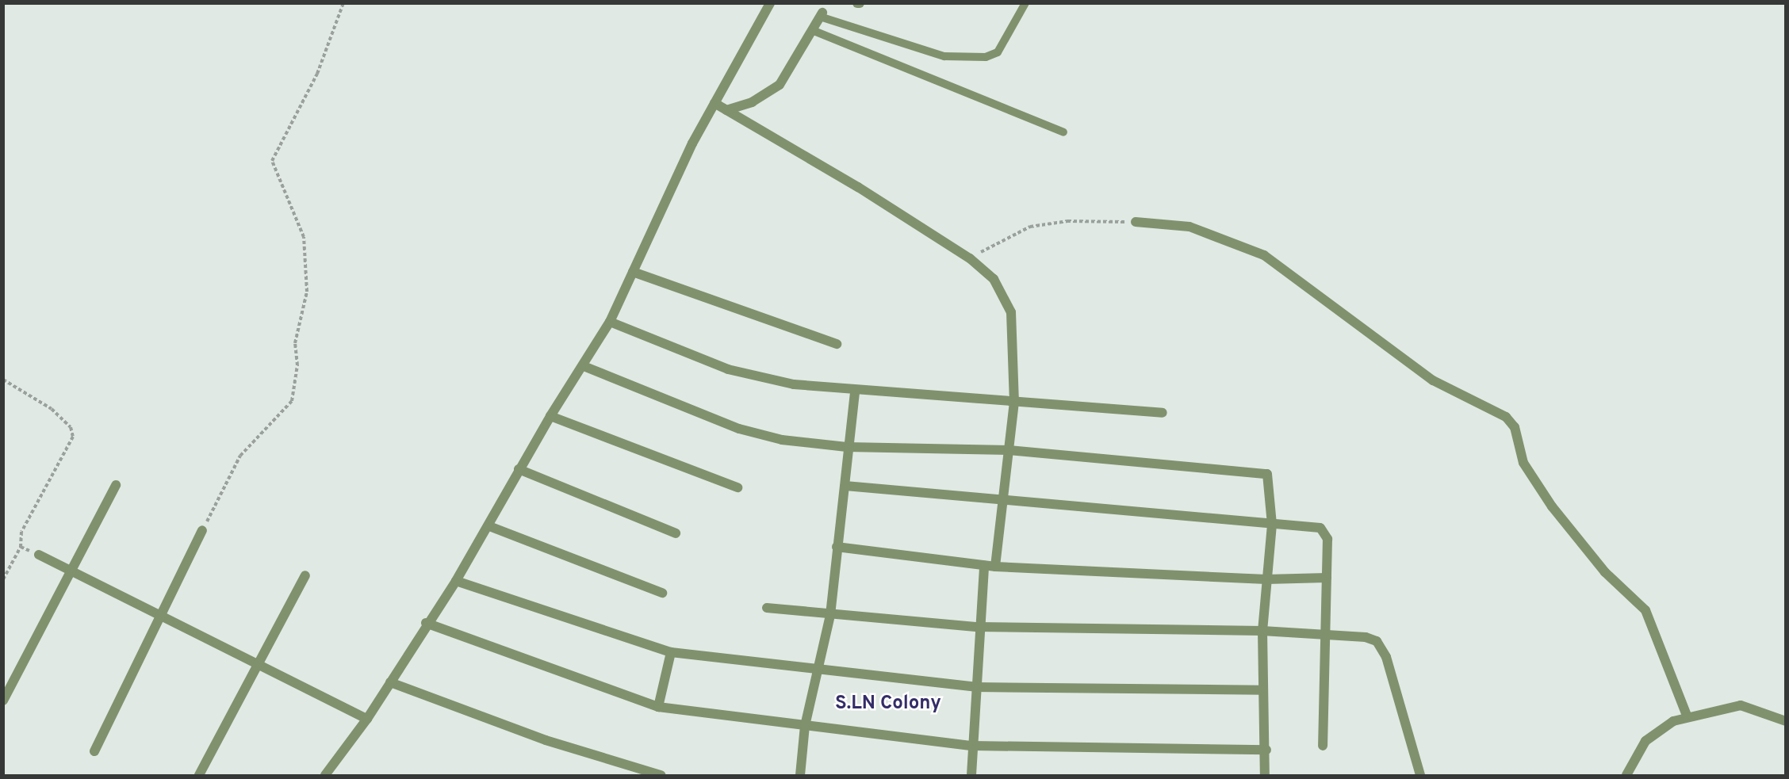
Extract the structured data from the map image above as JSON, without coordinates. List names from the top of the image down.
{
  "districts": ["S.LN Colony"]
}
